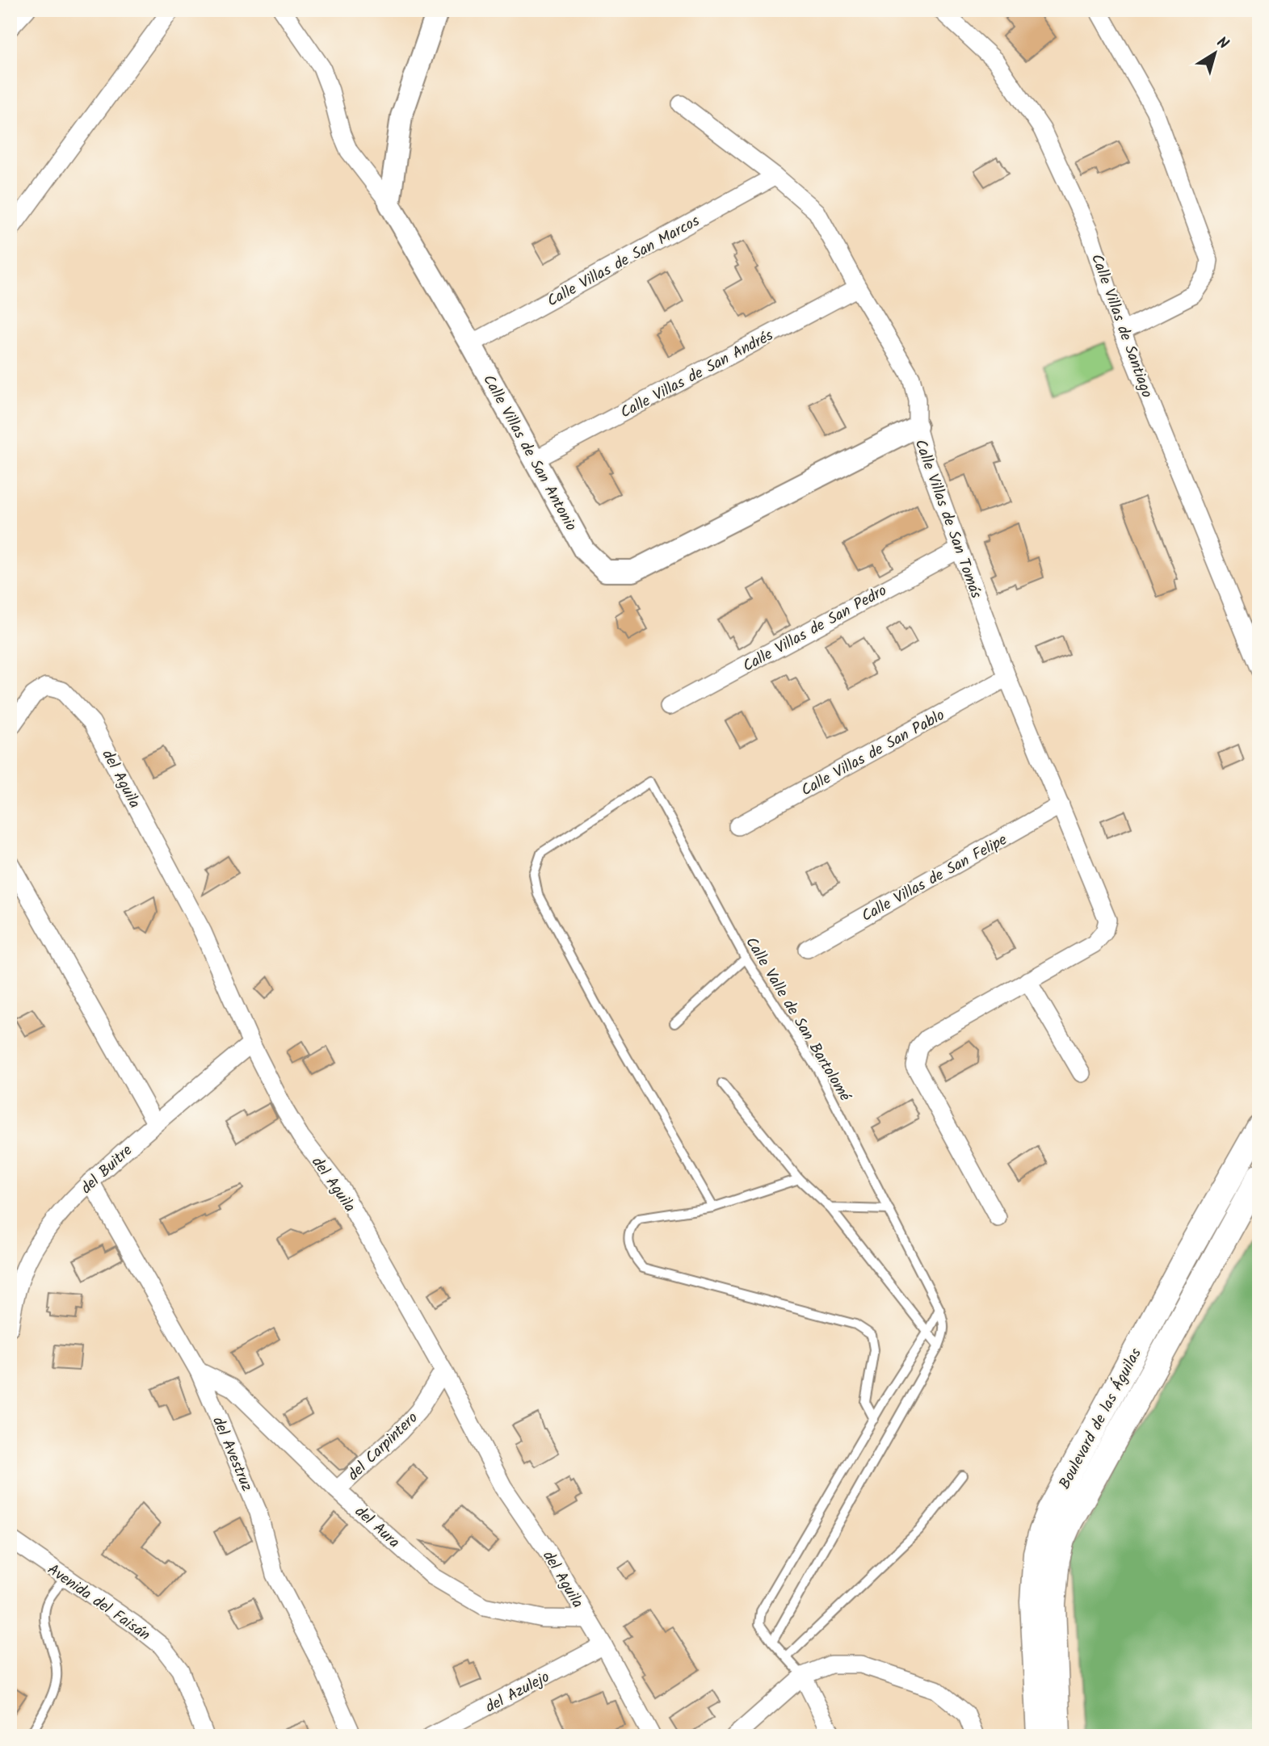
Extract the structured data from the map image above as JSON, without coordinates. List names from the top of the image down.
{
  "streets": {
    "main road": ["Boulevard de las Águilas"],
    "street": [
      "Calle Villas de San Marcos",
      "Calle Villas de Santiago",
      "Calle Villas de San Andrés",
      "Calle Villas de San Antonio",
      "Calle Villas de San Tomás",
      "Calle Villas de San Pedro",
      "Calle Villas de San Pablo",
      "del Aguila",
      "Calle Villas de San Felipe",
      "del Buitre",
      "del Carpintero",
      "del Avestruz",
      "del Aura",
      "Avenida del Faisán",
      "del Azulejo"
    ],
    "lane": ["Calle Valle de San Bartolomé"]
  },
  "crossings": [
    ["Calle Villas de San Marcos", "Calle Villas de San Antonio"],
    ["Calle Villas de San Marcos", "Calle Villas de San Tomás"],
    ["Calle Villas de San Andrés", "Calle Villas de San Antonio"],
    ["Calle Villas de San Andrés", "Calle Villas de San Tomás"],
    ["Calle Villas de San Antonio", "Calle Villas de San Tomás"],
    ["Calle Villas de San Tomás", "Calle Villas de San Pedro"],
    ["Calle Villas de San Tomás", "Calle Villas de San Pablo"],
    ["Calle Villas de San Tomás", "Calle Villas de San Felipe"],
    ["del Aguila", "del Buitre"],
    ["del Aguila", "del Carpintero"],
    ["del Aguila", "del Aura"],
    ["del Aguila", "del Azulejo"],
    ["del Buitre", "del Avestruz"],
    ["del Carpintero", "del Aura"],
    ["del Avestruz", "del Aura"]
  ],
  "north": "top right"
}
